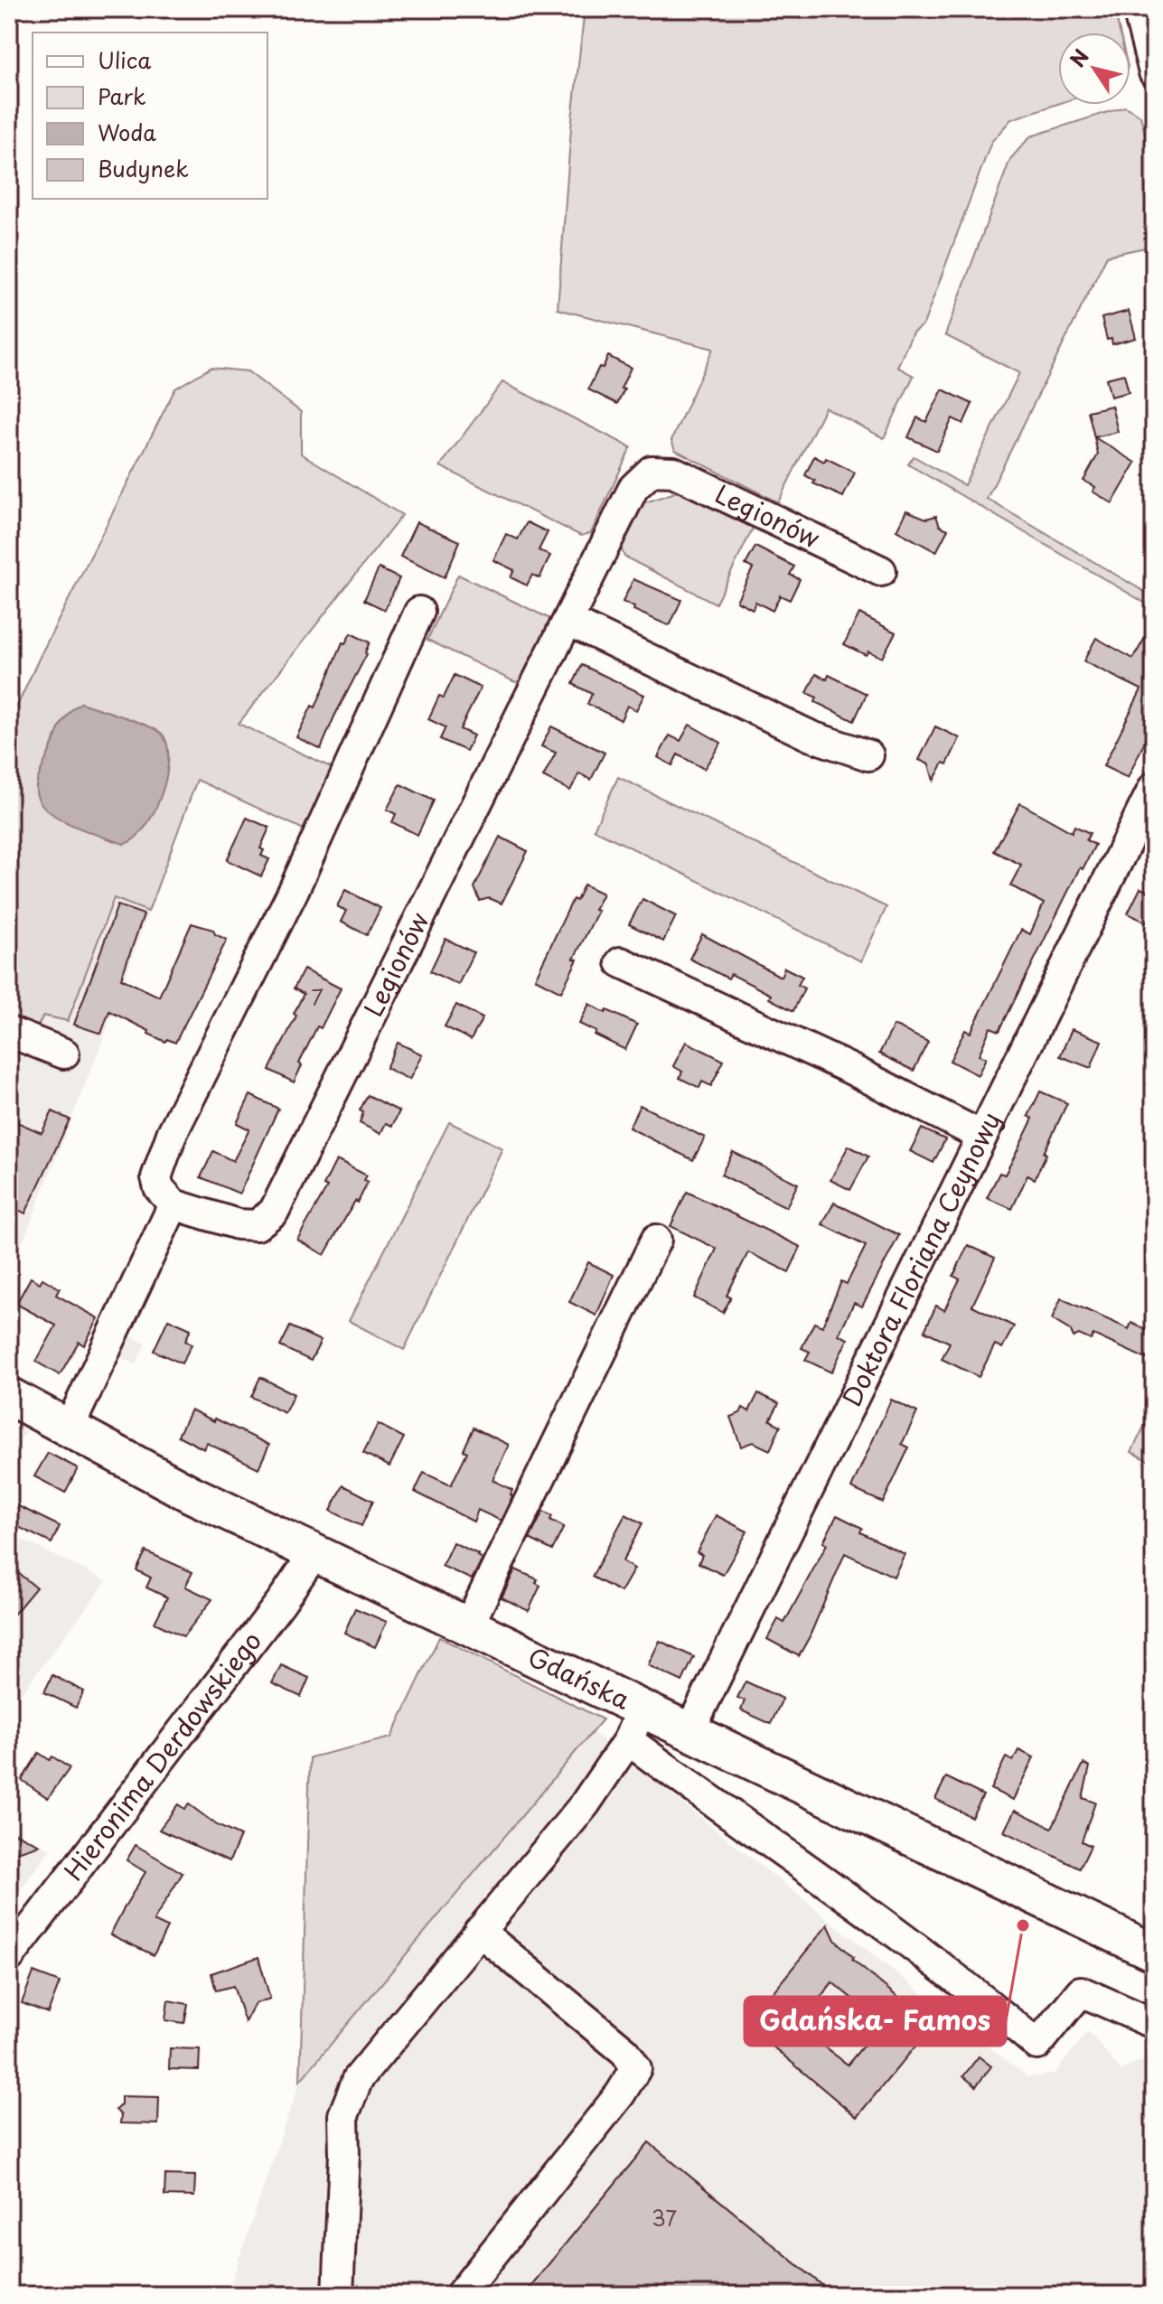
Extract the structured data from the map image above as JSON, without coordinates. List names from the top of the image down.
{
  "streets": {
    "main road": ["Gdańska"],
    "street": ["Legionów", "Doktora Floriana Ceynowy", "Hieronima Derdowskiego"]
  },
  "crossings": [
    ["Doktora Floriana Ceynowy", "Gdańska"],
    ["Gdańska", "Hieronima Derdowskiego"]
  ],
  "places": ["Gdańska- Famos"],
  "house_numbers": ["7", "37"],
  "legend": [
    "Ulica",
    "Park",
    "Woda",
    "Budynek"
  ],
  "north": "top left"
}
